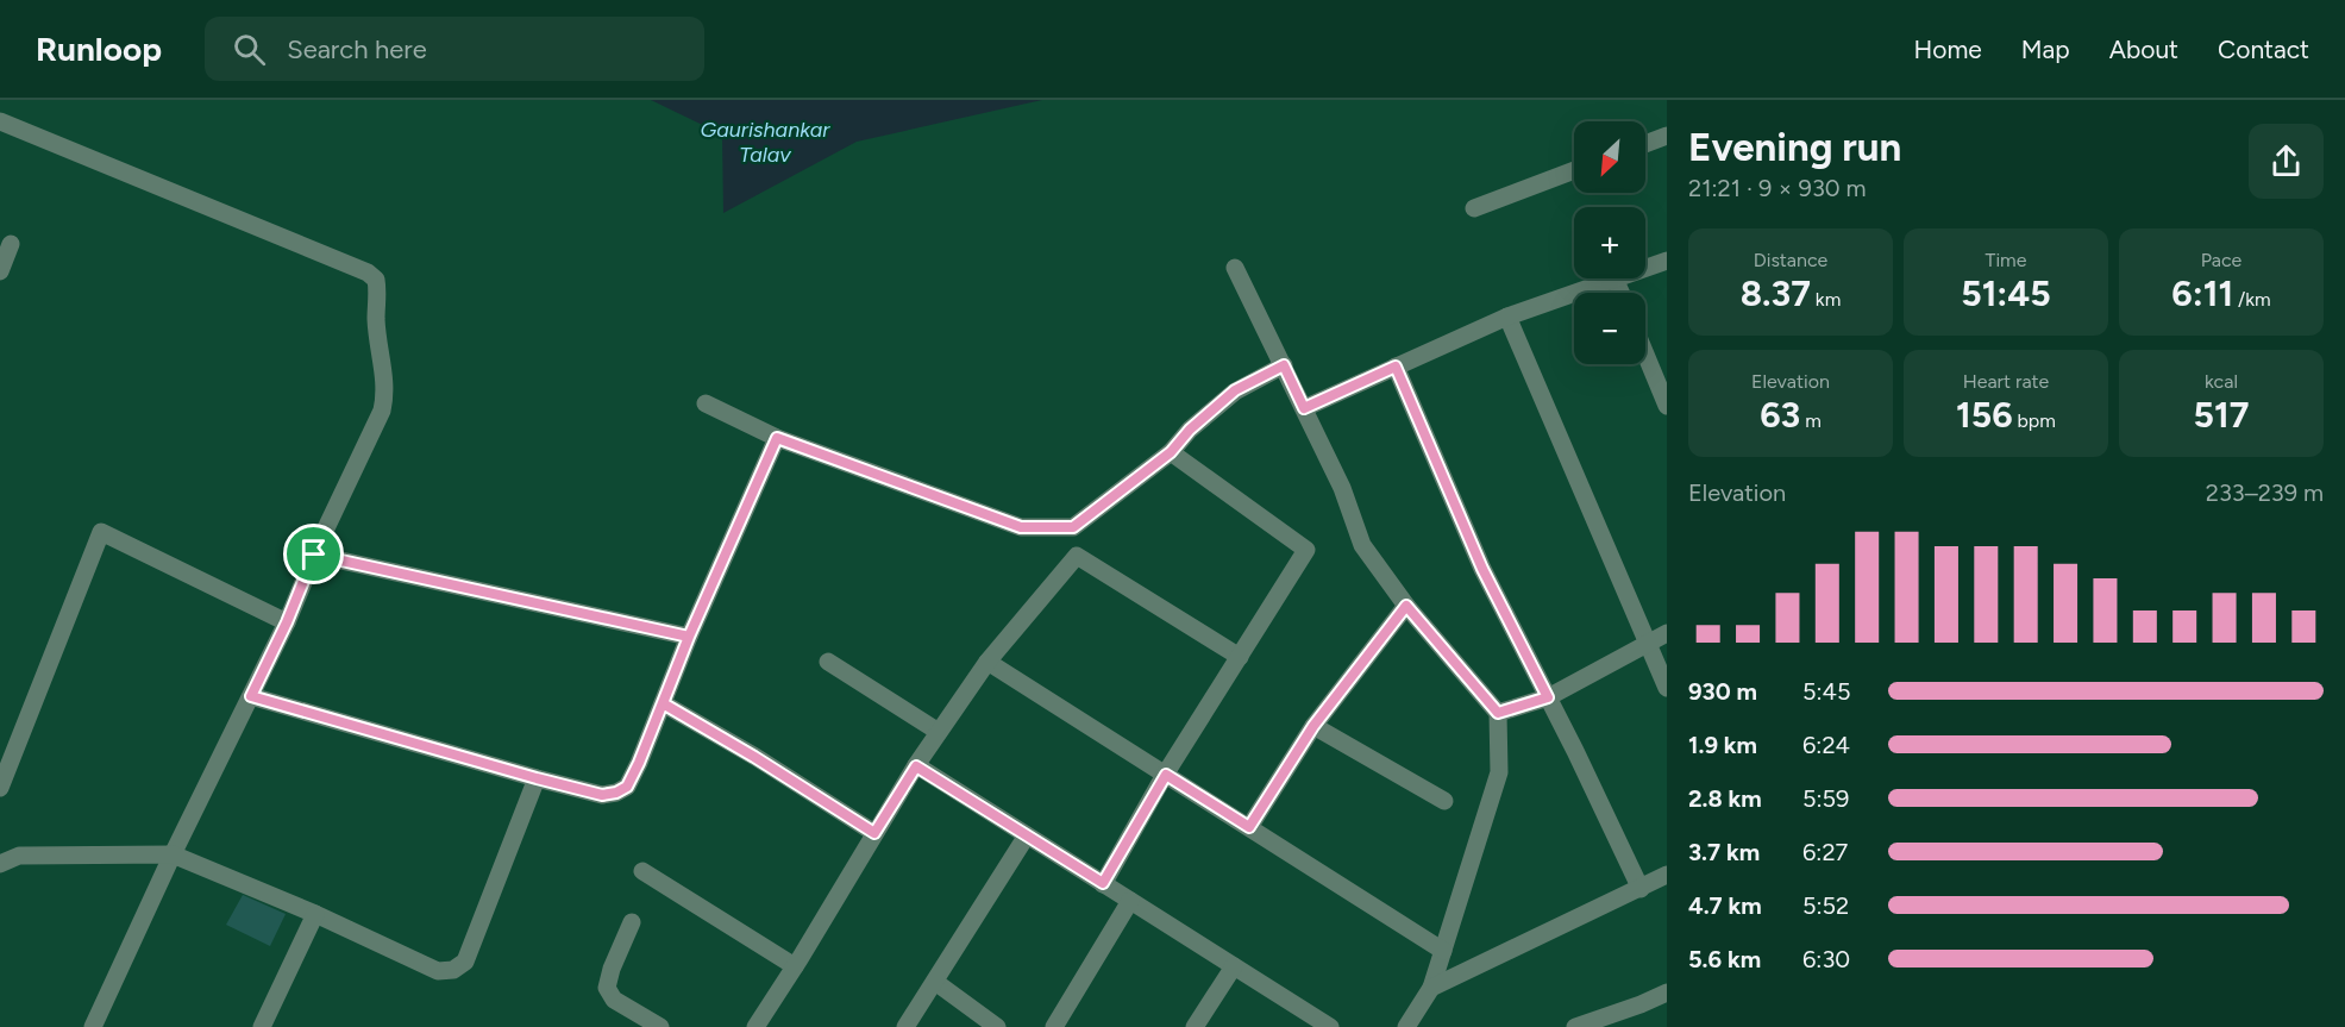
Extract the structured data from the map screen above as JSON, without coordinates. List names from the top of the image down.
{
  "water": ["Gaurishankar Talav"],
  "north": "bottom left",
  "page": {
    "header": "Runloop",
    "search": "Search here",
    "nav": [
      "Home",
      "Map",
      "About",
      "Contact"
    ],
    "heading": ["Evening run", "21:21 · 9 × 930 m"],
    "map_buttons": ["+", "−"],
    "stats": [
      ["Distance", "8.37 km"],
      ["Time", "51:45"],
      ["Pace", "6:11 /km"],
      ["Elevation", "63 m"],
      ["Heart rate", "156 bpm"],
      ["kcal", "517"]
    ],
    "chart": ["Elevation", "233–239 m"],
    "list": [
      {
        "name": "930 m",
        "note": "5:45"
      },
      {
        "name": "1.9 km",
        "note": "6:24"
      },
      {
        "name": "2.8 km",
        "note": "5:59"
      },
      {
        "name": "3.7 km",
        "note": "6:27"
      },
      {
        "name": "4.7 km",
        "note": "5:52"
      },
      {
        "name": "5.6 km",
        "note": "6:30"
      }
    ]
  }
}
